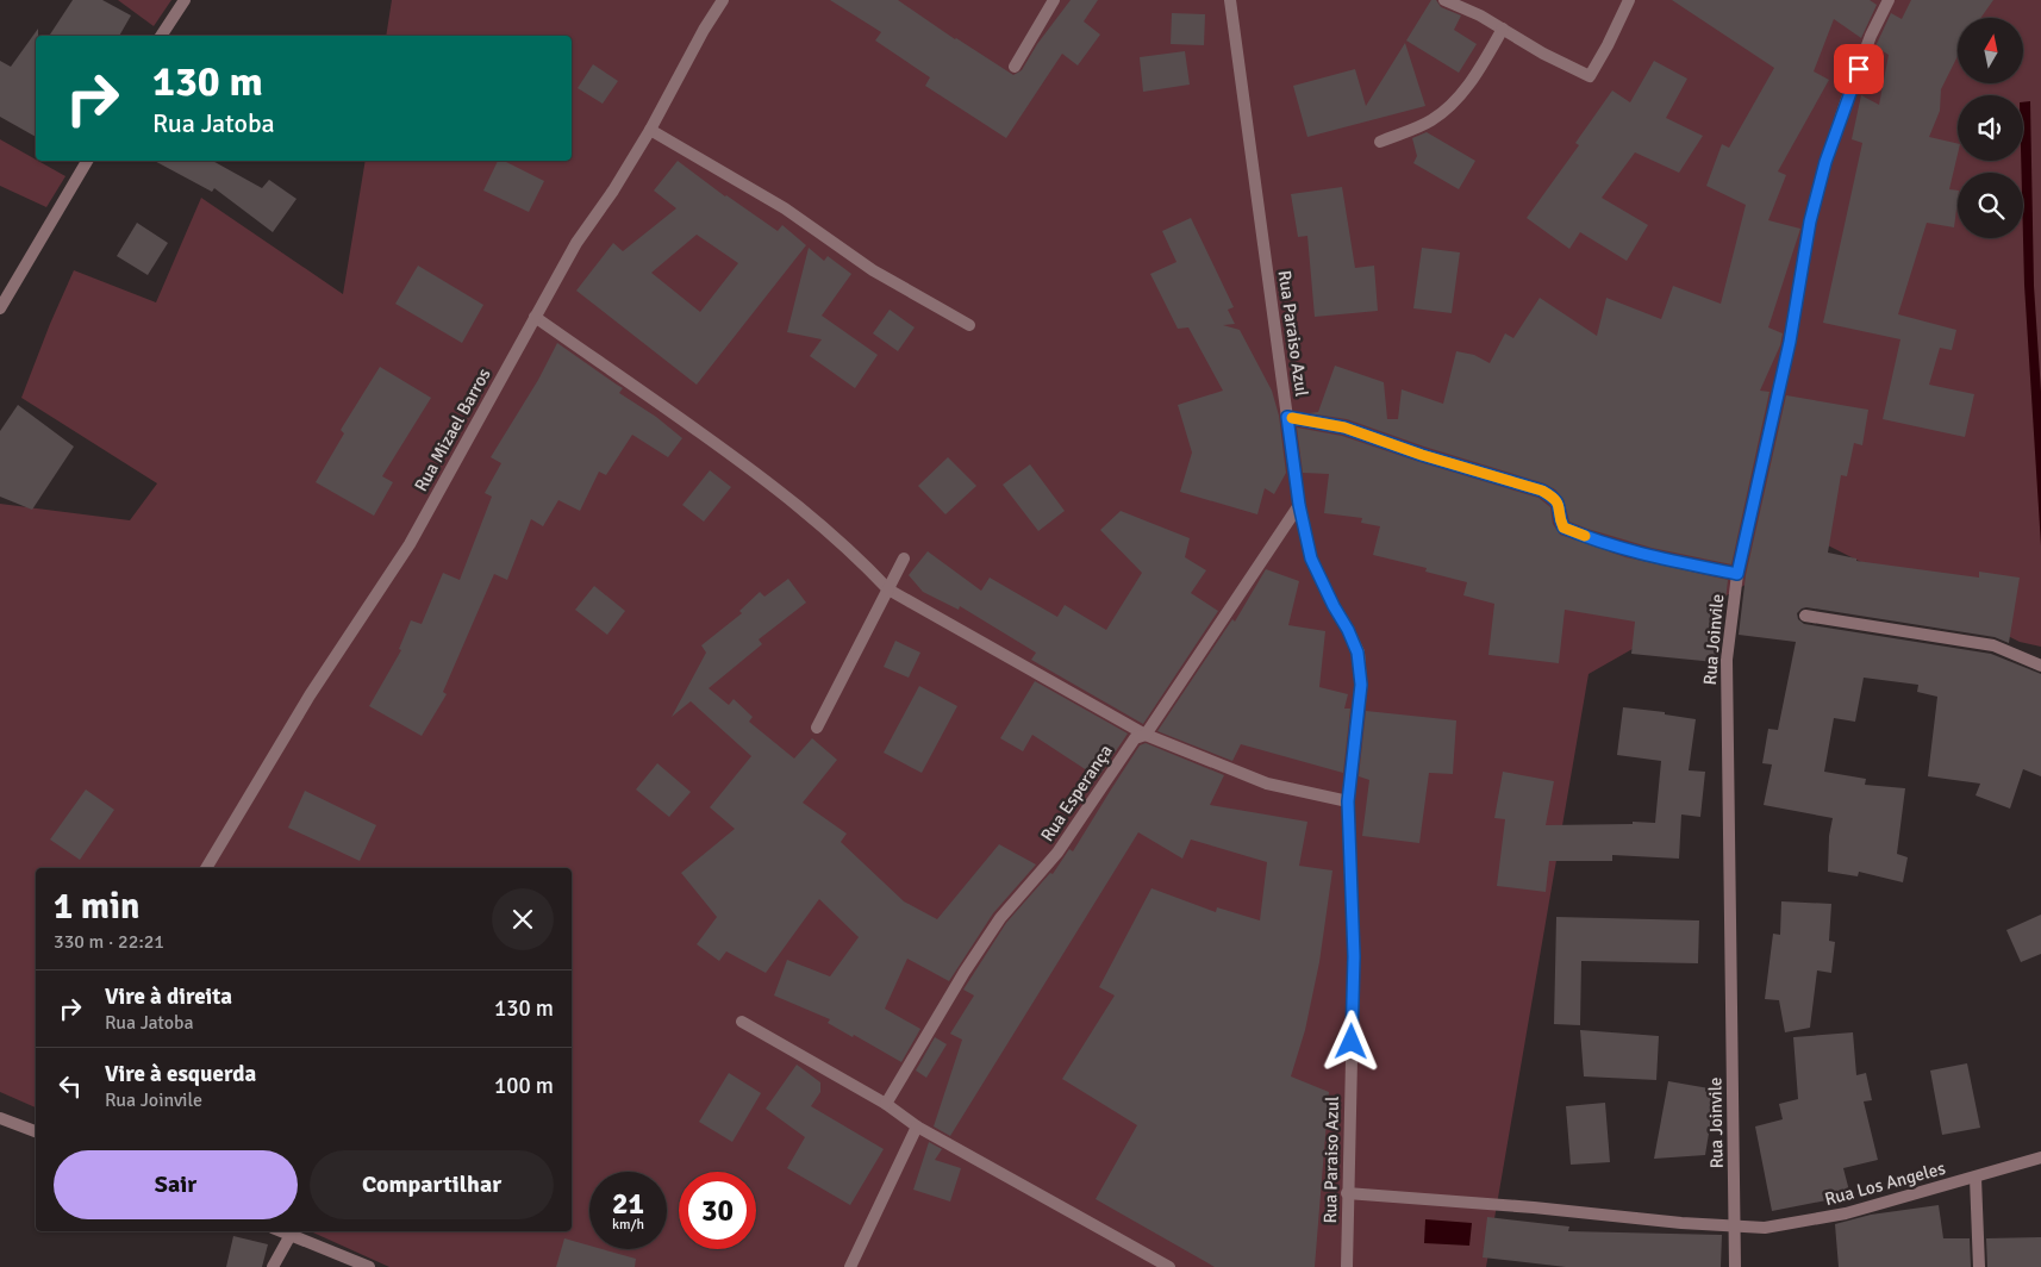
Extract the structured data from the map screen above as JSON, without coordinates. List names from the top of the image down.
{
  "streets": {
    "street": [
      "Rua Paraiso Azul",
      "Rua Mizael Barros",
      "Rua Joinvile",
      "Rua Esperança",
      "Rua Los Angeles"
    ]
  },
  "crossings": [
    ["Rua Paraiso Azul", "Rua Esperança"],
    ["Rua Paraiso Azul", "Rua Los Angeles"],
    ["Rua Joinvile", "Rua Los Angeles"]
  ],
  "north": "top",
  "page": {
    "turn": ["130 m", "Rua Jatoba"],
    "heading": ["1 min", "330 m · 22:21"],
    "list": [
      {
        "name": "Vire à direita",
        "note": "Rua Jatoba",
        "value": "130 m"
      },
      {
        "name": "Vire à esquerda",
        "note": "Rua Joinvile",
        "value": "100 m"
      }
    ],
    "buttons": ["Sair", "Compartilhar"],
    "speed": "21 km/h",
    "limit": "30"
  }
}
